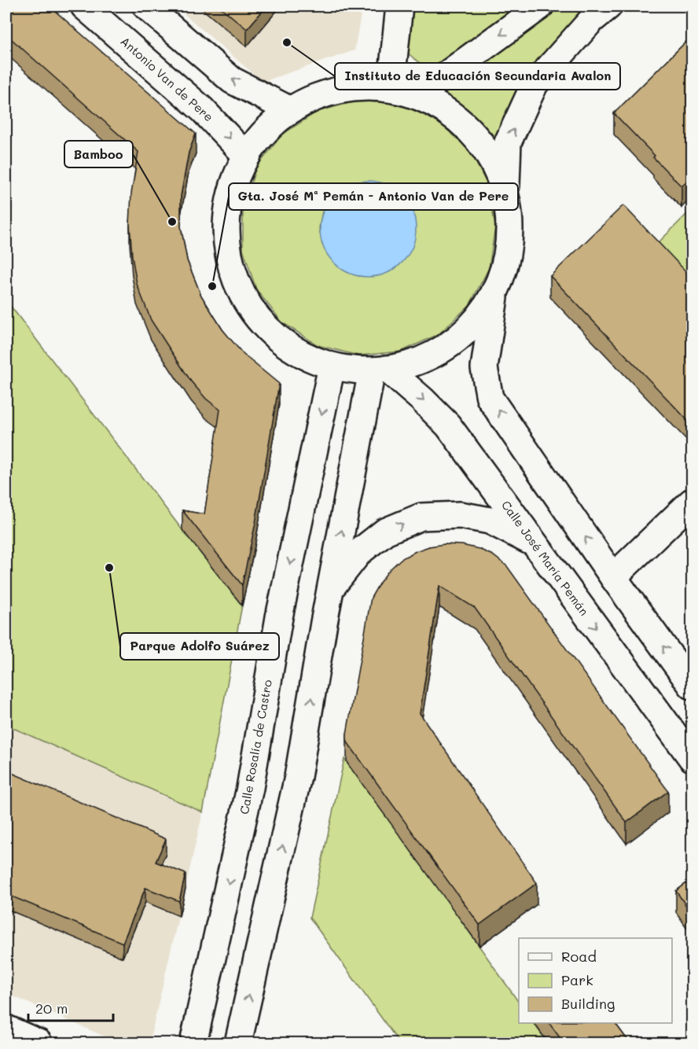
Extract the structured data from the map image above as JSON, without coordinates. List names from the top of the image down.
{
  "streets": {
    "street": ["Antonio Van de Pere", "Calle José María Pemán", "Calle Rosalía de Castro"]
  },
  "places": [
    "Instituto de Educación Secundaria Avalon",
    "Bamboo",
    "Gta. José Mª Pemán - Antonio Van de Pere",
    "Parque Adolfo Suárez"
  ],
  "legend": ["Road", "Park", "Building"],
  "scale_bar": "20 m"
}
